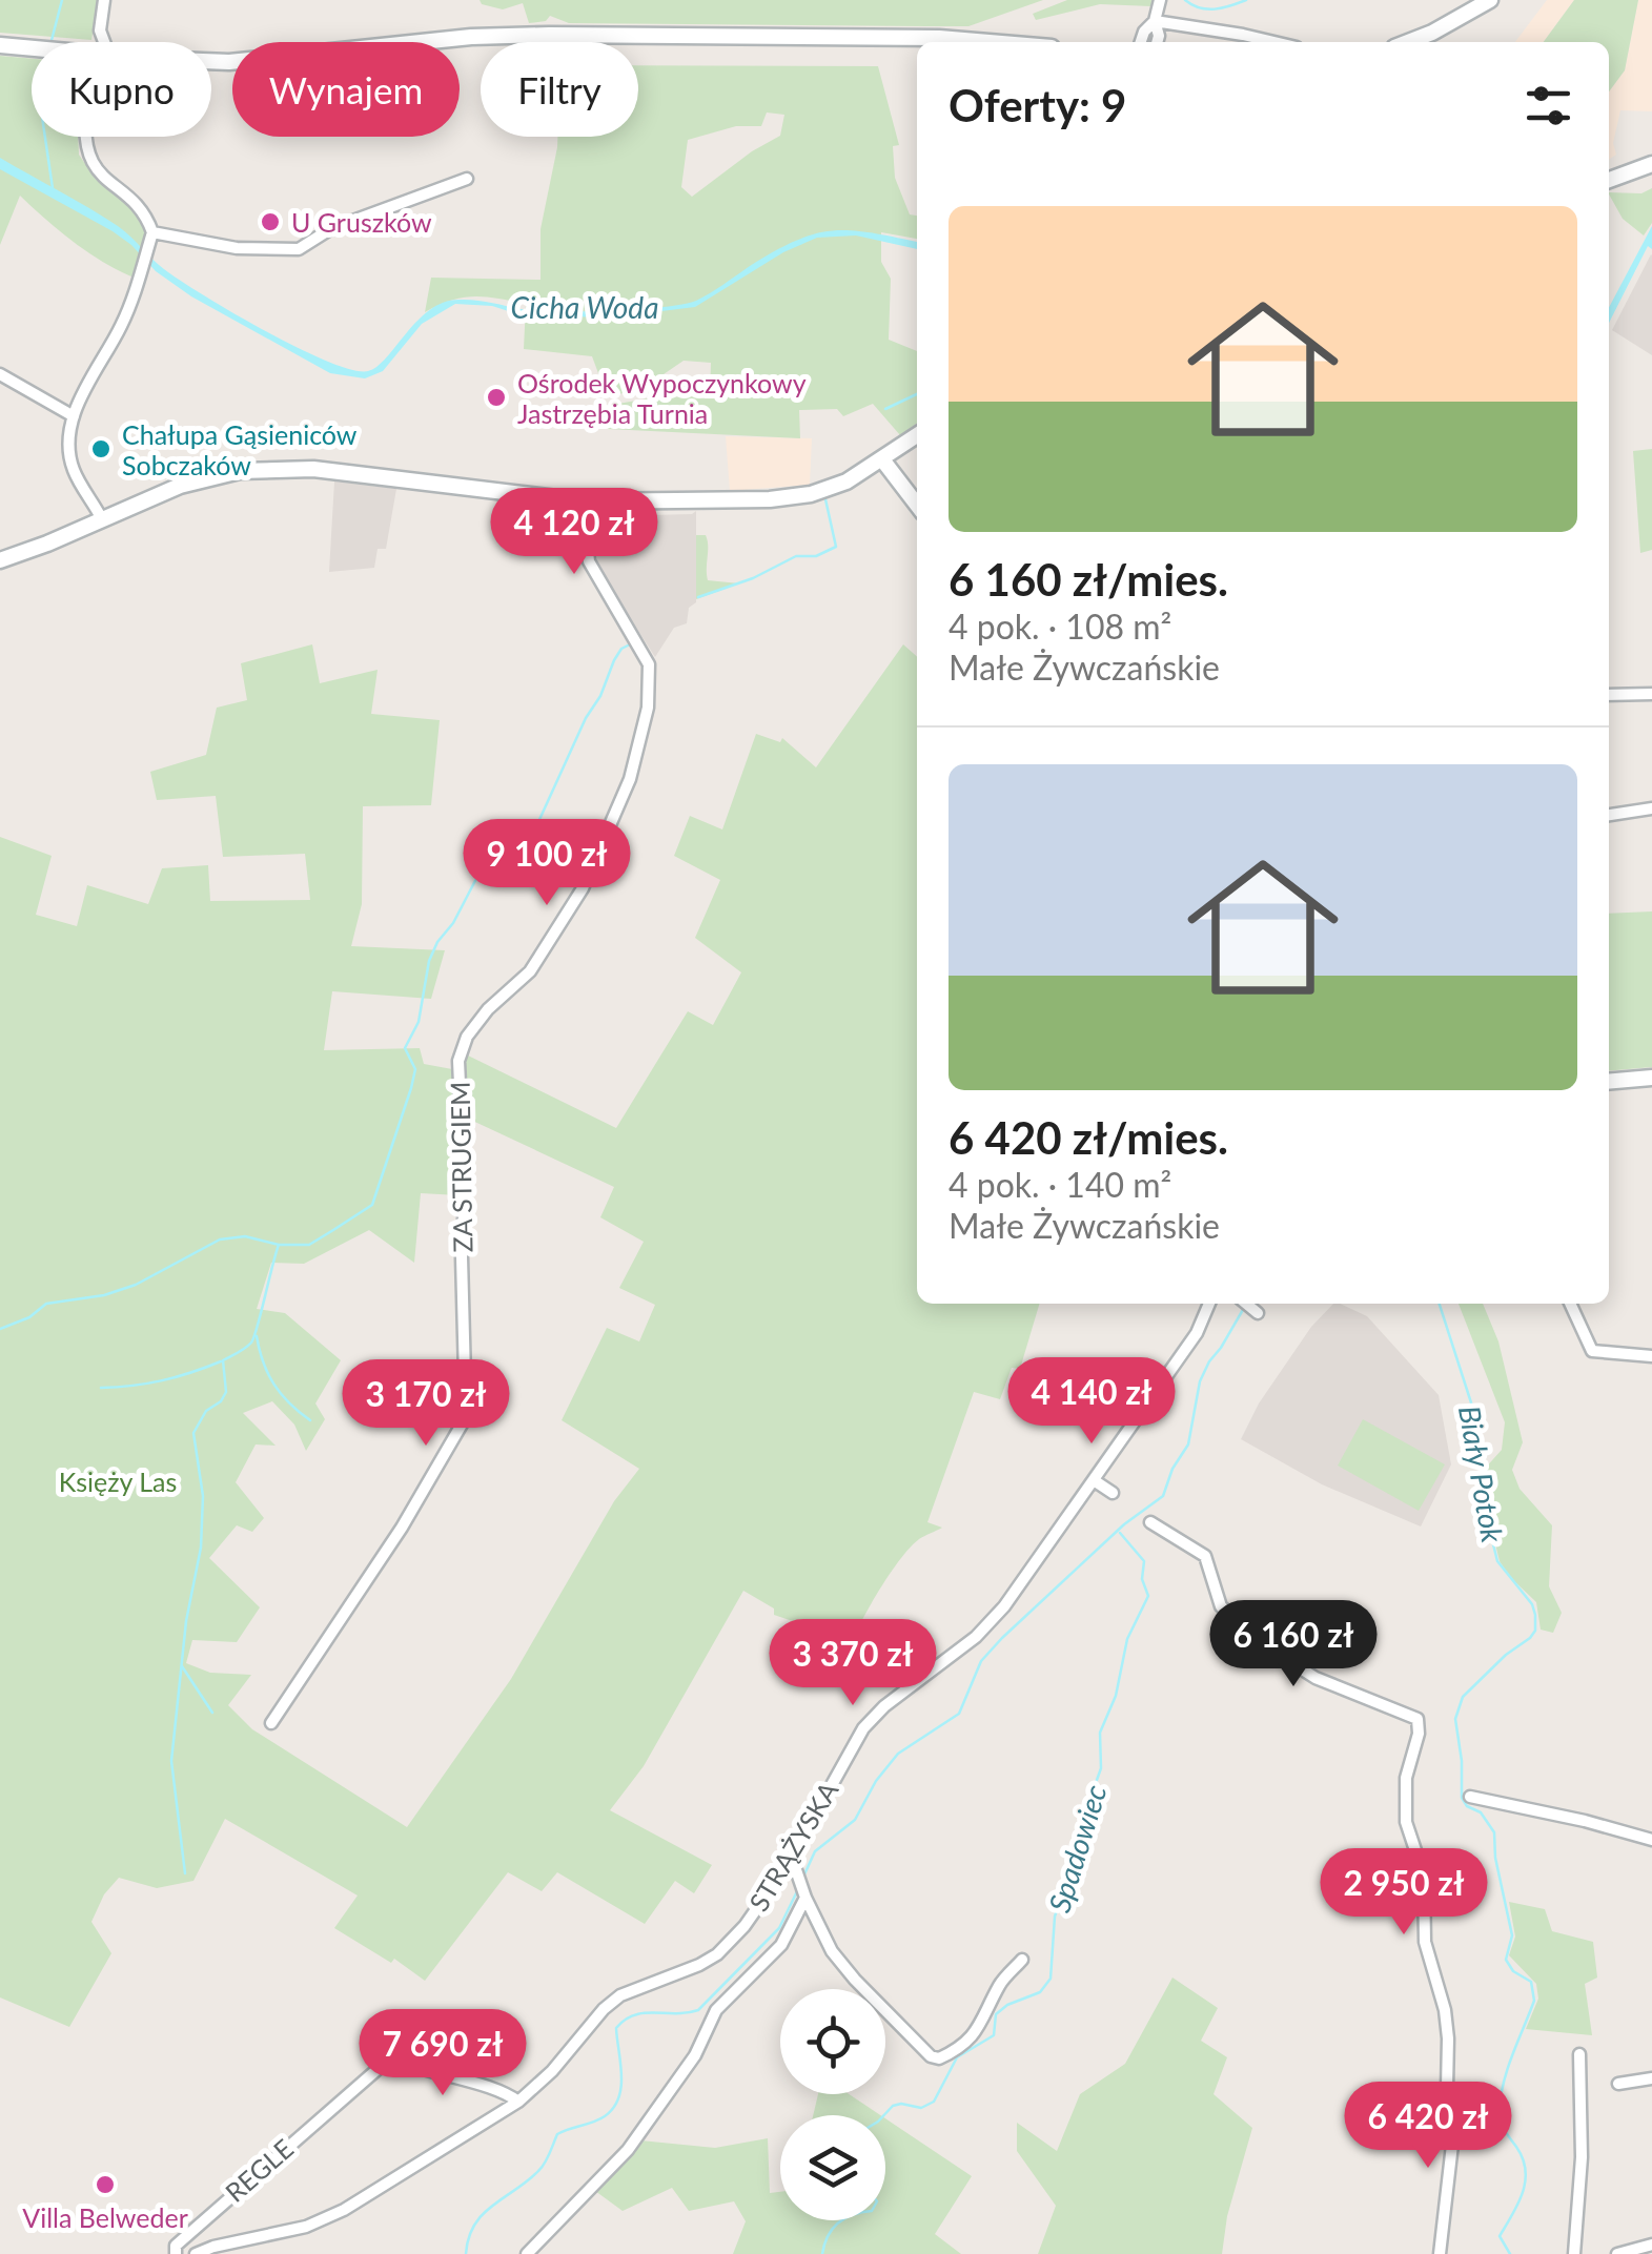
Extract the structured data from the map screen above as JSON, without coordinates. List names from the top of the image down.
{
  "streets": {
    "street": ["ZA STRUGIEM", "STRĄŻYSKA", "REGLE"]
  },
  "crossings": [
    ["STRĄŻYSKA", "REGLE"]
  ],
  "water": ["Cicha Woda", "Biały Potok", "Spadowiec"],
  "parks": ["Księży Las"],
  "places": [
    "U Gruszków",
    "Ośrodek Wypoczynkowy Jastrzębia Turnia",
    "Chałupa Gąsieniców Sobczaków",
    "Villa Belweder"
  ],
  "page": {
    "chip": ["Kupno", "Wynajem", "Filtry"],
    "heading": "Oferty: 9",
    "list": [
      {
        "name": "6 160 zł/mies.",
        "note": "4 pok. · 108 m² · Małe Żywczańskie"
      },
      {
        "name": "6 420 zł/mies.",
        "note": "4 pok. · 140 m² · Małe Żywczańskie"
      }
    ],
    "price": [
      "4 120 zł",
      "9 100 zł",
      "4 140 zł",
      "3 170 zł",
      "6 160 zł",
      "3 370 zł",
      "2 950 zł",
      "7 690 zł",
      "6 420 zł"
    ]
  }
}
